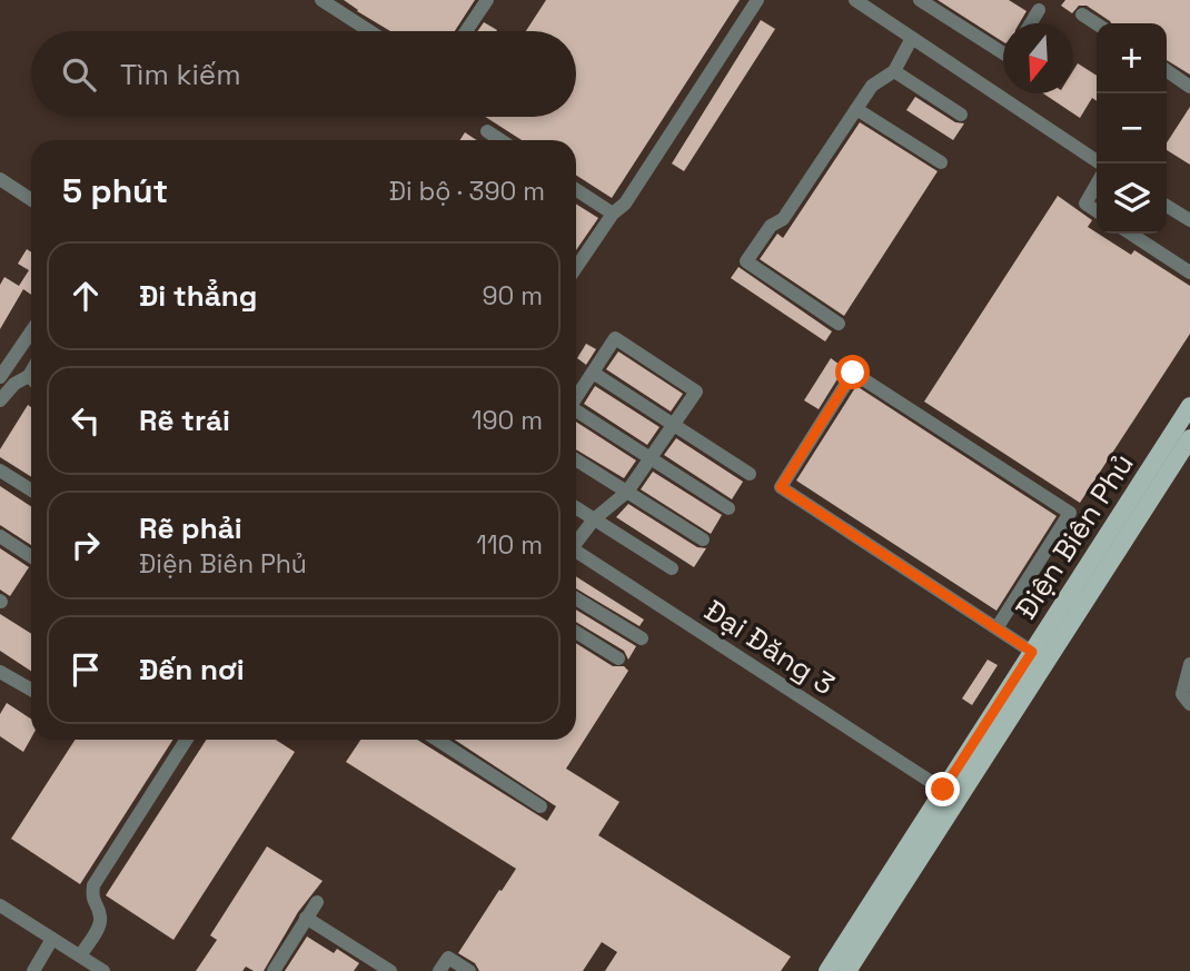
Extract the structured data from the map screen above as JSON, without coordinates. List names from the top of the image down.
{
  "streets": {
    "main road": ["Điện Biên Phủ"],
    "street": ["Đại Đăng 3"]
  },
  "crossings": [
    ["Điện Biên Phủ", "Đại Đăng 3"]
  ],
  "north": "bottom",
  "page": {
    "map_buttons": ["+", "−"],
    "search": "Tìm kiếm",
    "heading": ["5 phút", "Đi bộ · 390 m"],
    "list": [
      ["Đi thẳng", "90 m"],
      ["Rẽ trái", "190 m"],
      ["Rẽ phải", "Điện Biên Phủ", "110 m"],
      "Đến nơi"
    ]
  }
}
